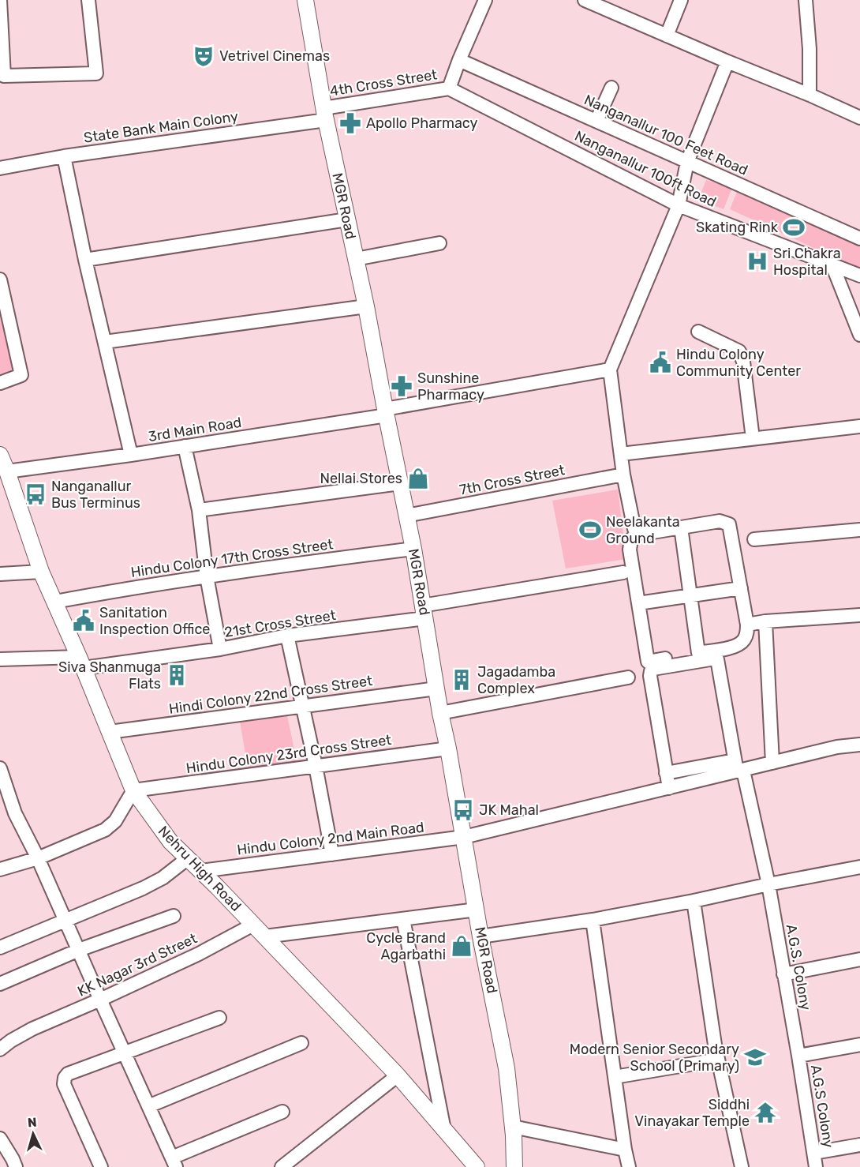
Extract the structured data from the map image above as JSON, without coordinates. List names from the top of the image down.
{
  "streets": {
    "street": [
      "4th Cross Street",
      "State Bank Main Colony",
      "Nanganallur 100 Feet Road",
      "Nanganallur 100ft Road",
      "MGR Road",
      "3rd Main Road",
      "7th Cross Street",
      "Hindu Colony 17th Cross Street",
      "21st Cross Street",
      "Hindi Colony 22nd Cross Street",
      "Hindu Colony 23rd Cross Street",
      "Hindu Colony 2nd Main Road",
      "Nehru High Road",
      "KK Nagar 3rd Street",
      "A.G.S. Colony",
      "A.G.S Colony"
    ]
  },
  "crossings": [
    ["4th Cross Street", "State Bank Main Colony"],
    ["4th Cross Street", "Nanganallur 100ft Road"],
    ["4th Cross Street", "MGR Road"],
    ["State Bank Main Colony", "MGR Road"],
    ["MGR Road", "3rd Main Road"],
    ["MGR Road", "7th Cross Street"],
    ["MGR Road", "Hindu Colony 17th Cross Street"],
    ["MGR Road", "21st Cross Street"],
    ["MGR Road", "Hindi Colony 22nd Cross Street"],
    ["MGR Road", "Hindu Colony 23rd Cross Street"],
    ["MGR Road", "Hindu Colony 2nd Main Road"],
    ["3rd Main Road", "Nehru High Road"],
    ["Hindu Colony 17th Cross Street", "Nehru High Road"],
    ["21st Cross Street", "Nehru High Road"],
    ["Hindi Colony 22nd Cross Street", "Nehru High Road"],
    ["Hindu Colony 23rd Cross Street", "Nehru High Road"],
    ["Hindu Colony 2nd Main Road", "Nehru High Road"],
    ["Hindu Colony 2nd Main Road", "A.G.S. Colony"],
    ["Nehru High Road", "KK Nagar 3rd Street"],
    ["A.G.S. Colony", "A.G.S Colony"]
  ],
  "places": {
    "theatre": ["Vetrivel Cinemas"],
    "pharmacy": ["Apollo Pharmacy", "Sunshine Pharmacy"],
    "sports": ["Skating Rink", "Neelakanta Ground"],
    "hospital": ["Sri Chakra Hospital"],
    "public building": ["Hindu Colony Community Center", "Sanitation Inspection Office"],
    "shop": ["Nellai Stores", "Cycle Brand Agarbathi"],
    "bus stop": ["Nanganallur Bus Terminus", "JK Mahal"],
    "building": ["Siva Shanmuga Flats", "Jagadamba Complex"],
    "school or university": ["Modern Senior Secondary School (Primary)"],
    "temple": ["Siddhi Vinayakar Temple"]
  },
  "north": "top"
}
